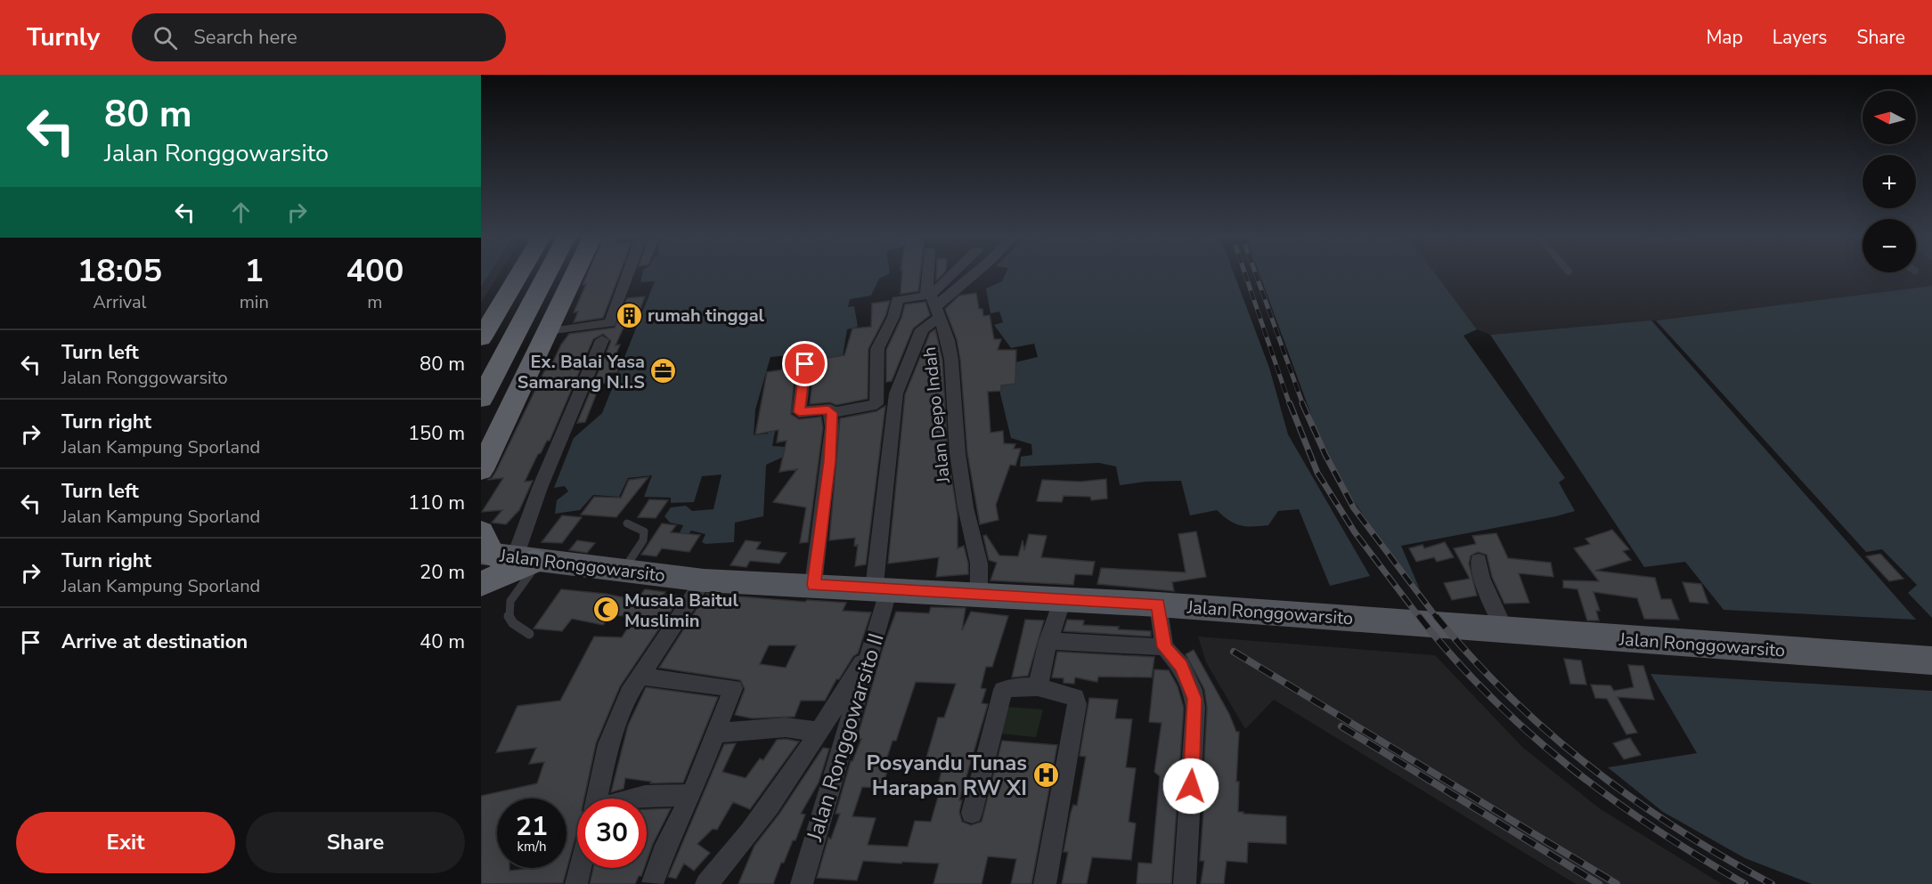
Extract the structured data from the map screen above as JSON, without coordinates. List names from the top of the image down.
{
  "streets": {
    "main road": ["Jalan Ronggowarsito"],
    "street": ["Jalan Depo Indah", "Jalan Ronggowarsito II"]
  },
  "crossings": [
    ["Jalan Depo Indah", "Jalan Ronggowarsito"],
    ["Jalan Depo Indah", "Jalan Ronggowarsito II"],
    ["Jalan Ronggowarsito", "Jalan Ronggowarsito II"]
  ],
  "places": {
    "building": ["rumah tinggal"],
    "office": ["Ex. Balai Yasa Samarang N.I.S"],
    "mosque": ["Musala Baitul Muslimin"],
    "hospital": ["Posyandu Tunas Harapan RW XI"]
  },
  "north": "left",
  "page": {
    "header": "Turnly",
    "search": "Search here",
    "nav": ["Map", "Layers", "Share"],
    "turn": ["80 m", "Jalan Ronggowarsito"],
    "map_buttons": ["+", "−"],
    "eta": [
      "18:05",
      "Arrival",
      "1",
      "min",
      "400",
      "m"
    ],
    "list": [
      {
        "name": "Turn left",
        "note": "Jalan Ronggowarsito",
        "value": "80 m"
      },
      {
        "name": "Turn right",
        "note": "Jalan Kampung Sporland",
        "value": "150 m"
      },
      {
        "name": "Turn left",
        "note": "Jalan Kampung Sporland",
        "value": "110 m"
      },
      {
        "name": "Turn right",
        "note": "Jalan Kampung Sporland",
        "value": "20 m"
      },
      {
        "name": "Arrive at destination",
        "value": "40 m"
      }
    ],
    "speed": "21 km/h",
    "limit": "30",
    "buttons": ["Exit", "Share"]
  }
}
